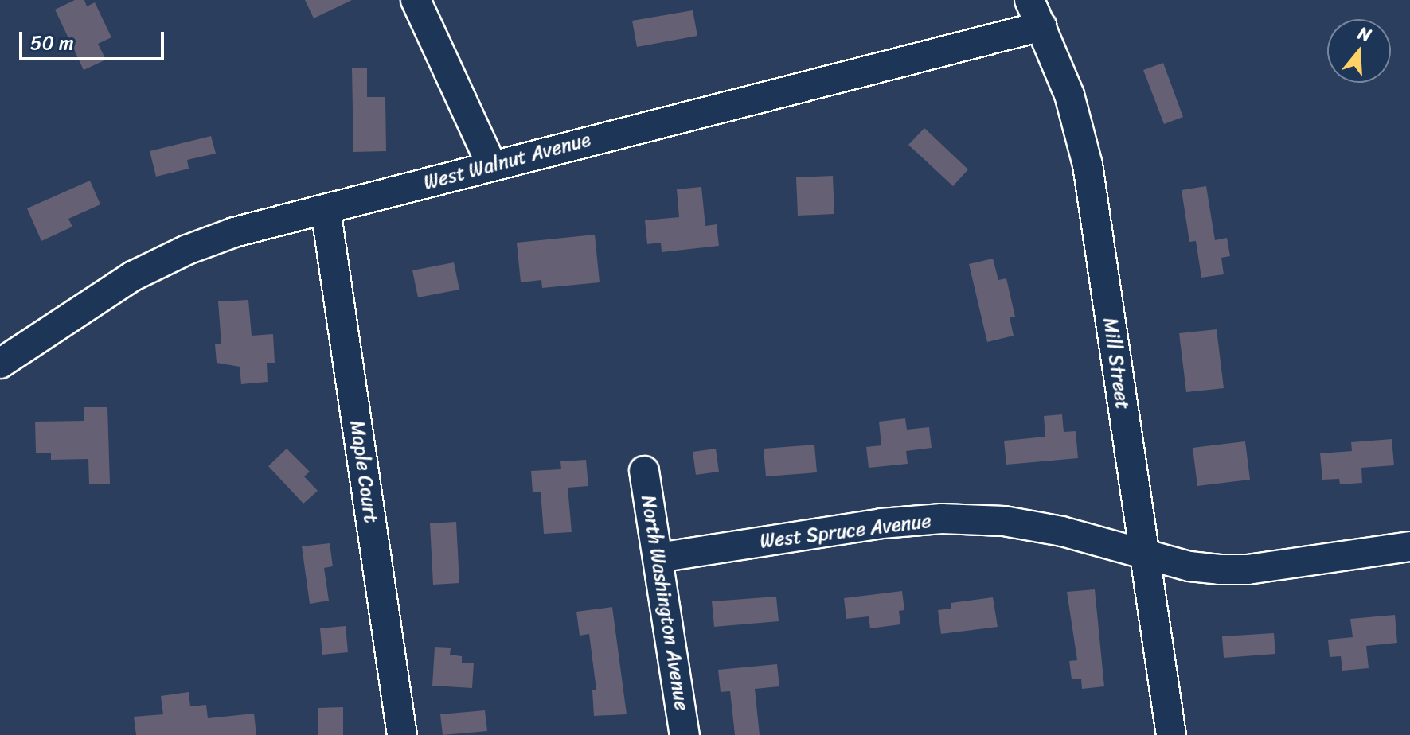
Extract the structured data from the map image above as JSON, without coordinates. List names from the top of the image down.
{
  "streets": {
    "street": [
      "West Walnut Avenue",
      "Mill Street",
      "Maple Court",
      "West Spruce Avenue",
      "North Washington Avenue"
    ]
  },
  "crossings": [
    ["West Walnut Avenue", "Mill Street"],
    ["West Walnut Avenue", "Maple Court"],
    ["Mill Street", "West Spruce Avenue"],
    ["West Spruce Avenue", "North Washington Avenue"]
  ],
  "scale_bar": "50 m",
  "north": "top"
}
